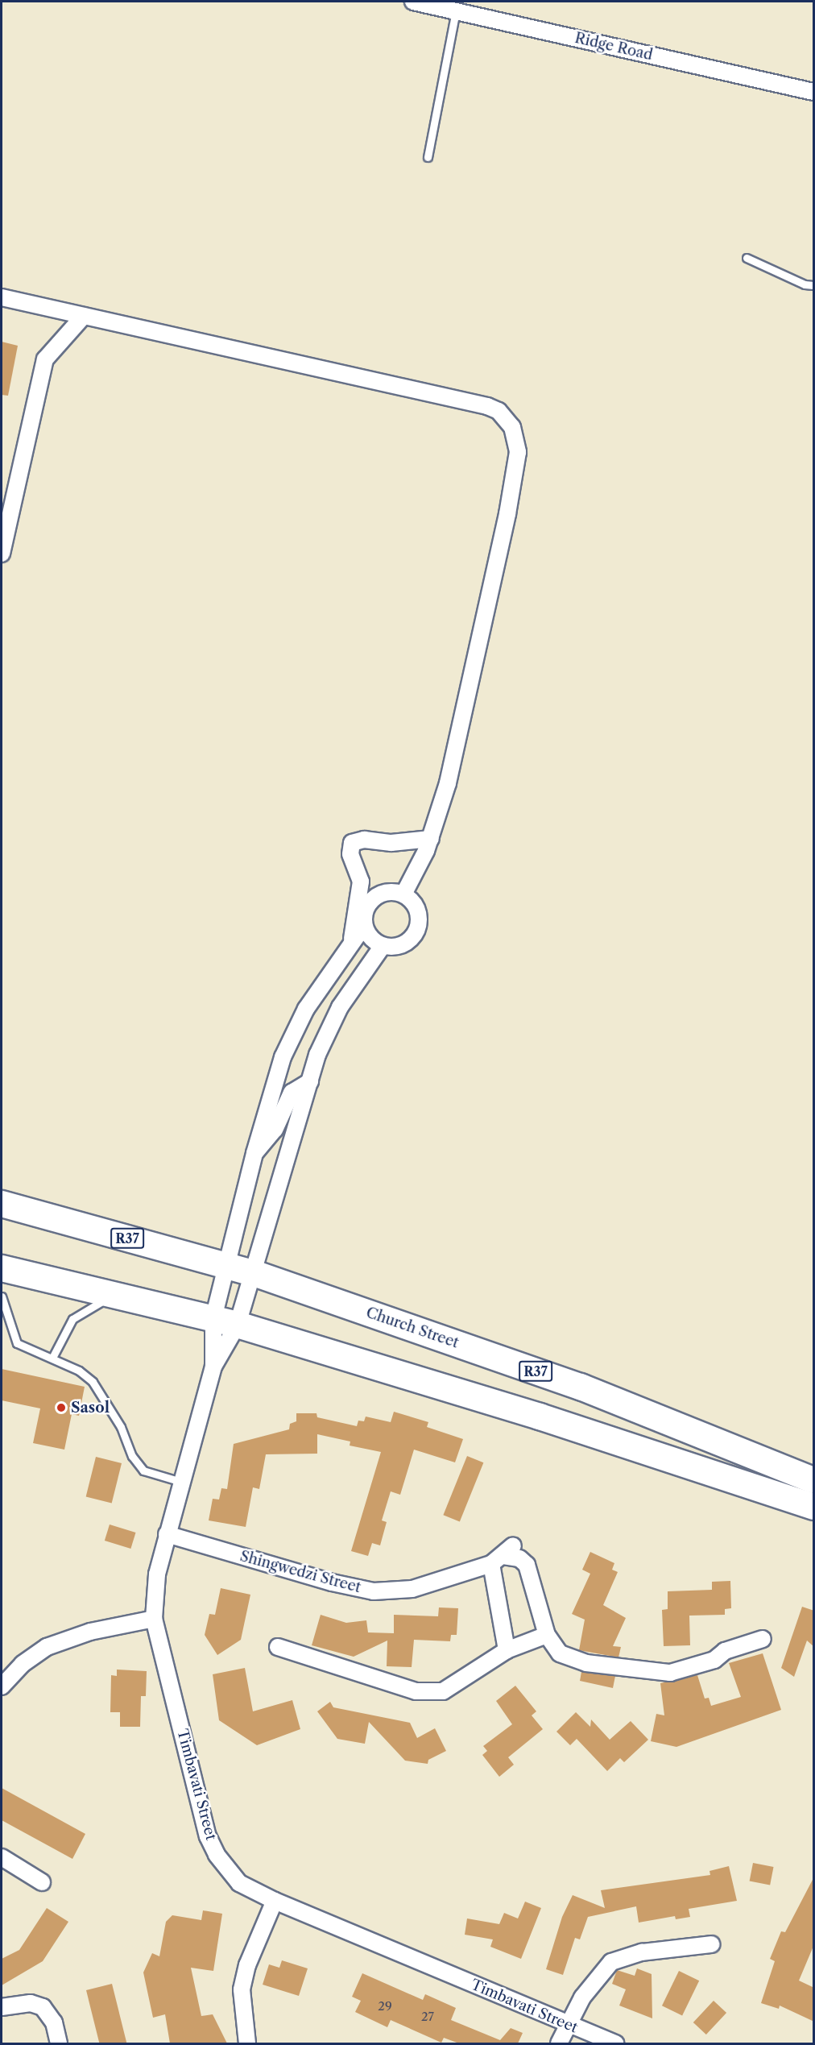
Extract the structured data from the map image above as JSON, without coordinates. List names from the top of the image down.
{
  "streets": {
    "main road": ["R37", "Church Street"],
    "street": ["Ridge Road", "Shingwedzi Street", "Timbavati Street"]
  },
  "crossings": [
    ["Church Street", "Timbavati Street"],
    ["Shingwedzi Street", "Timbavati Street"]
  ],
  "places": ["Sasol"],
  "house_numbers": ["29", "27"]
}
